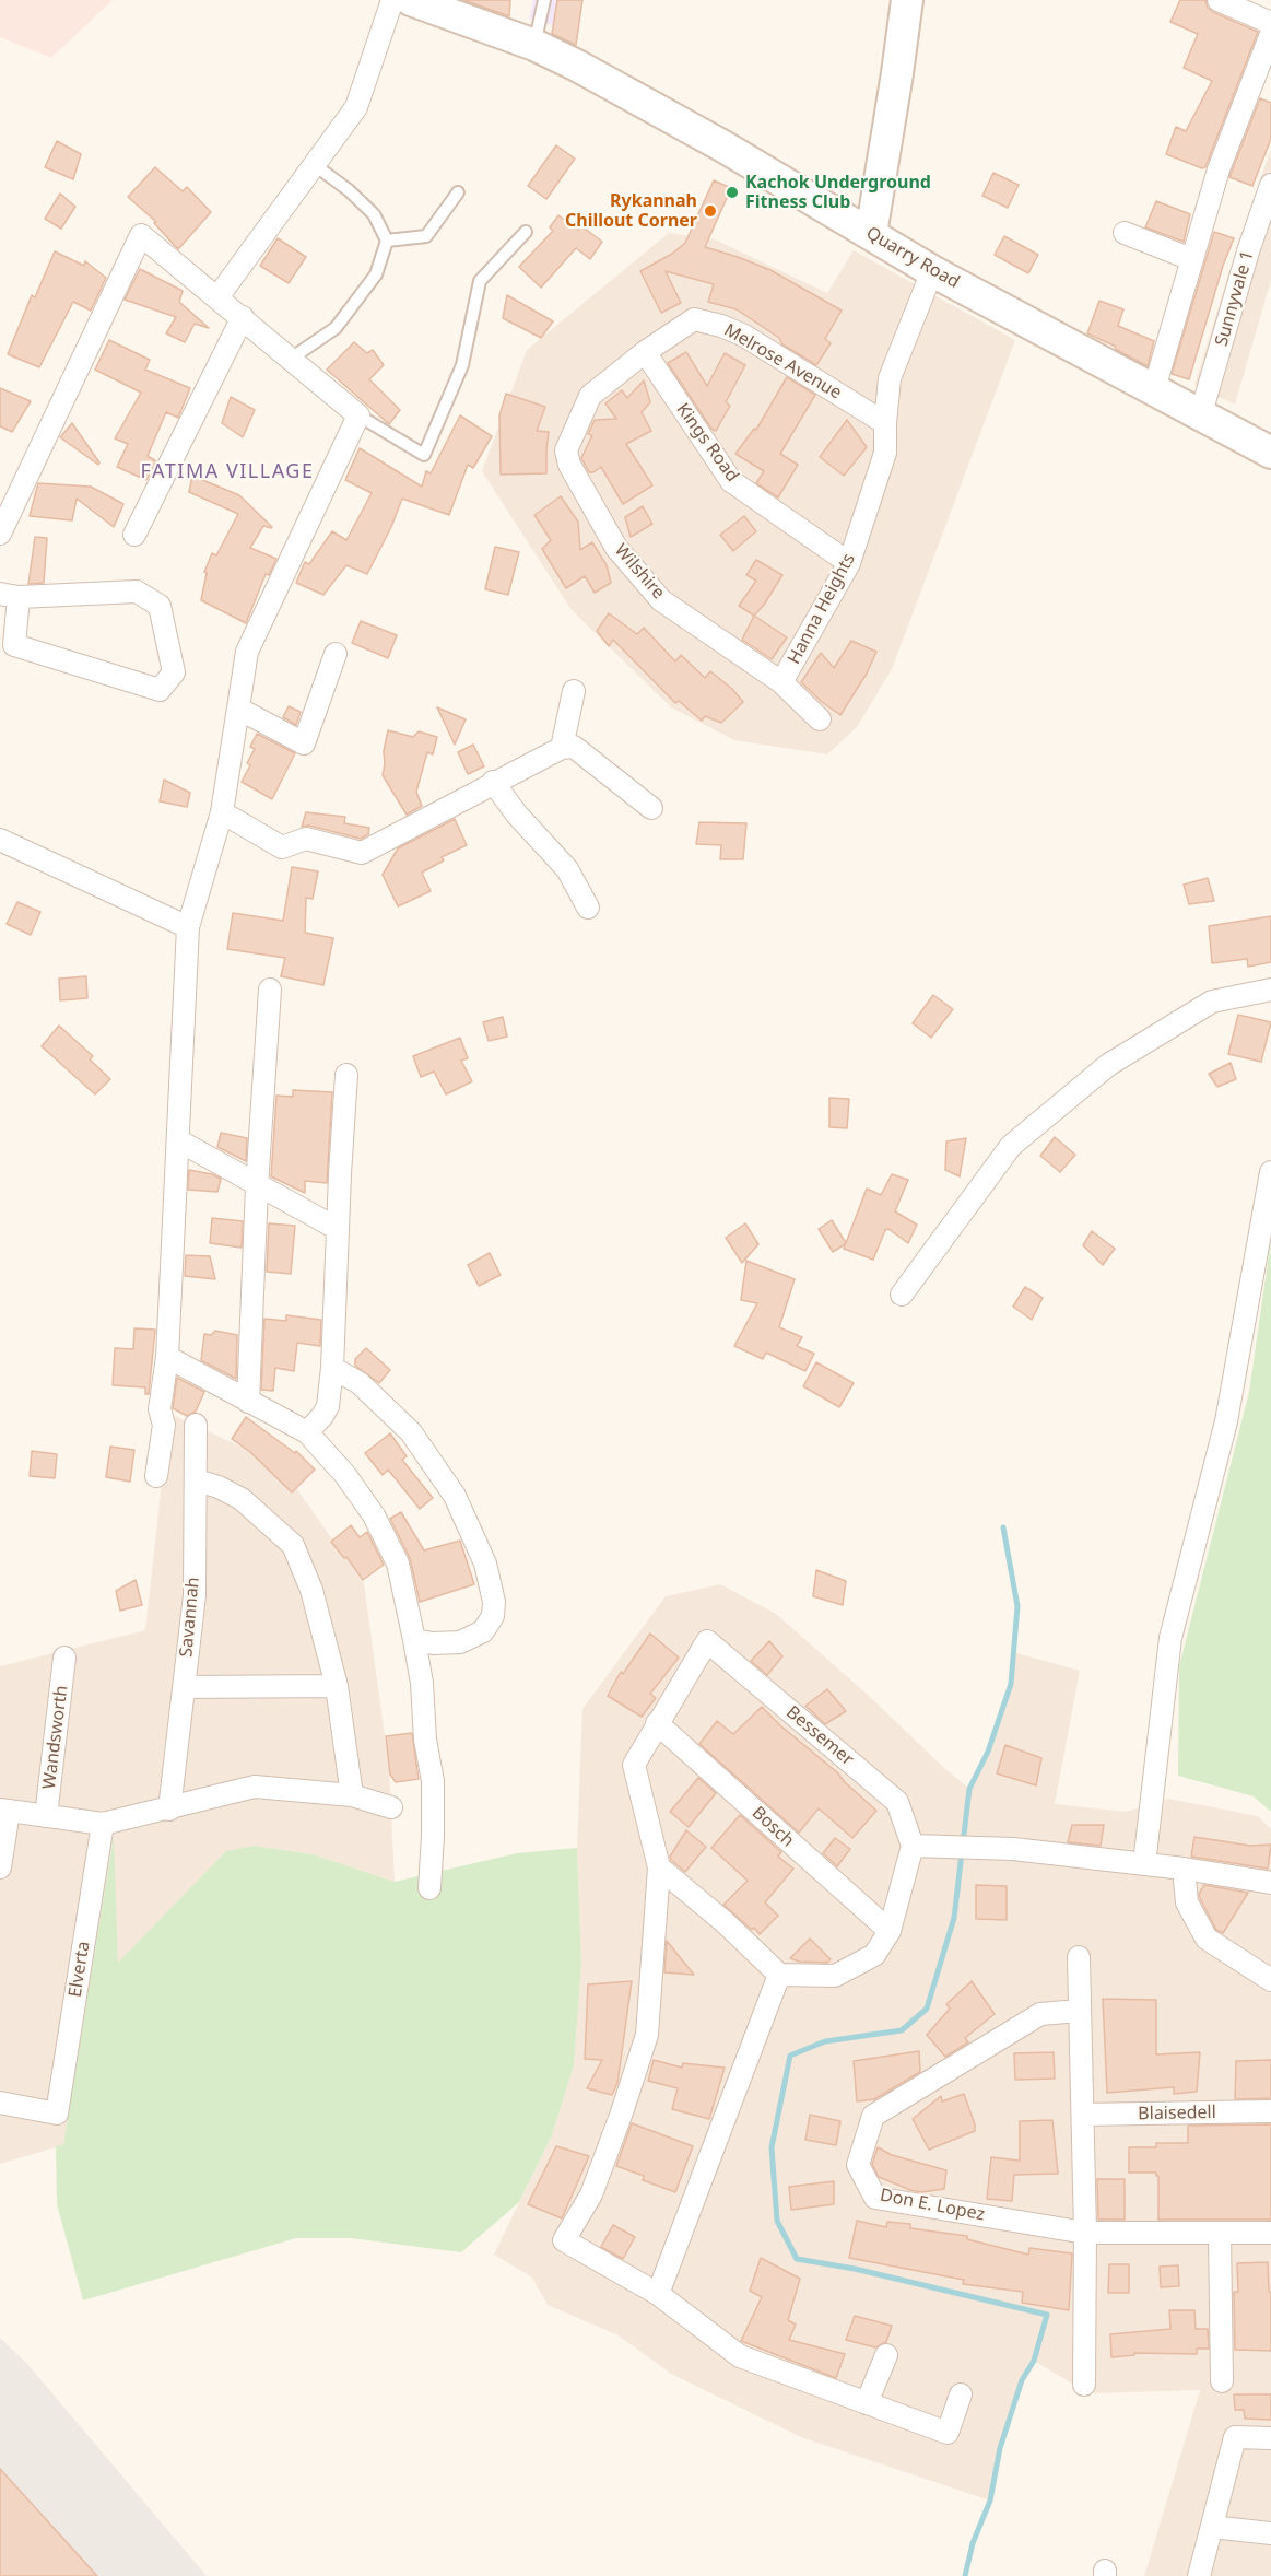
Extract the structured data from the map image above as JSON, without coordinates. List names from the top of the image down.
{
  "streets": {
    "street": [
      "Quarry Road",
      "Sunnyvale 1",
      "Melrose Avenue",
      "Kings Road",
      "Wilshire",
      "Hanna Heights",
      "Savannah",
      "Bessemer",
      "Wandsworth",
      "Bosch",
      "Elverta",
      "Blaisedell",
      "Don E. Lopez"
    ]
  },
  "crossings": [
    ["Quarry Road", "Sunnyvale 1"],
    ["Quarry Road", "Hanna Heights"],
    ["Melrose Avenue", "Kings Road"],
    ["Melrose Avenue", "Wilshire"],
    ["Melrose Avenue", "Hanna Heights"],
    ["Kings Road", "Wilshire"],
    ["Kings Road", "Hanna Heights"],
    ["Wilshire", "Hanna Heights"],
    ["Bessemer", "Bosch"]
  ],
  "districts": ["FATIMA VILLAGE"],
  "places": ["Kachok Underground Fitness Club", "Rykannah Chillout Corner"]
}
